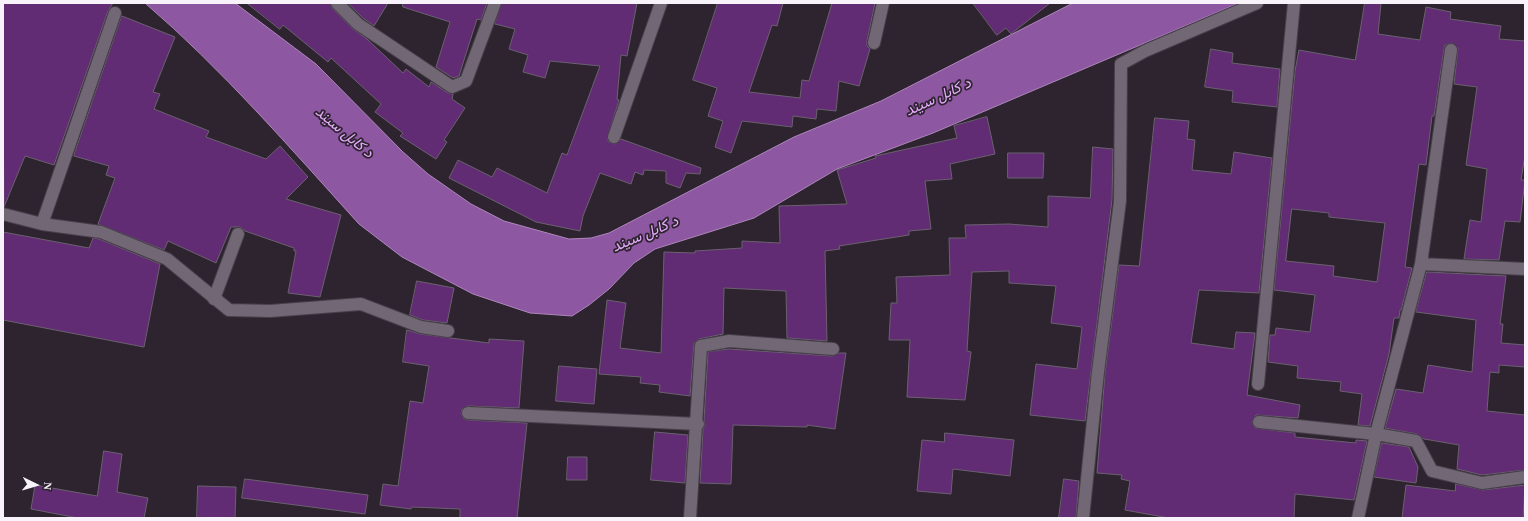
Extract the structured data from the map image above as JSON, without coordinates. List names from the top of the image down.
{
  "water": ["د کابل سيند"],
  "north": "right"
}
